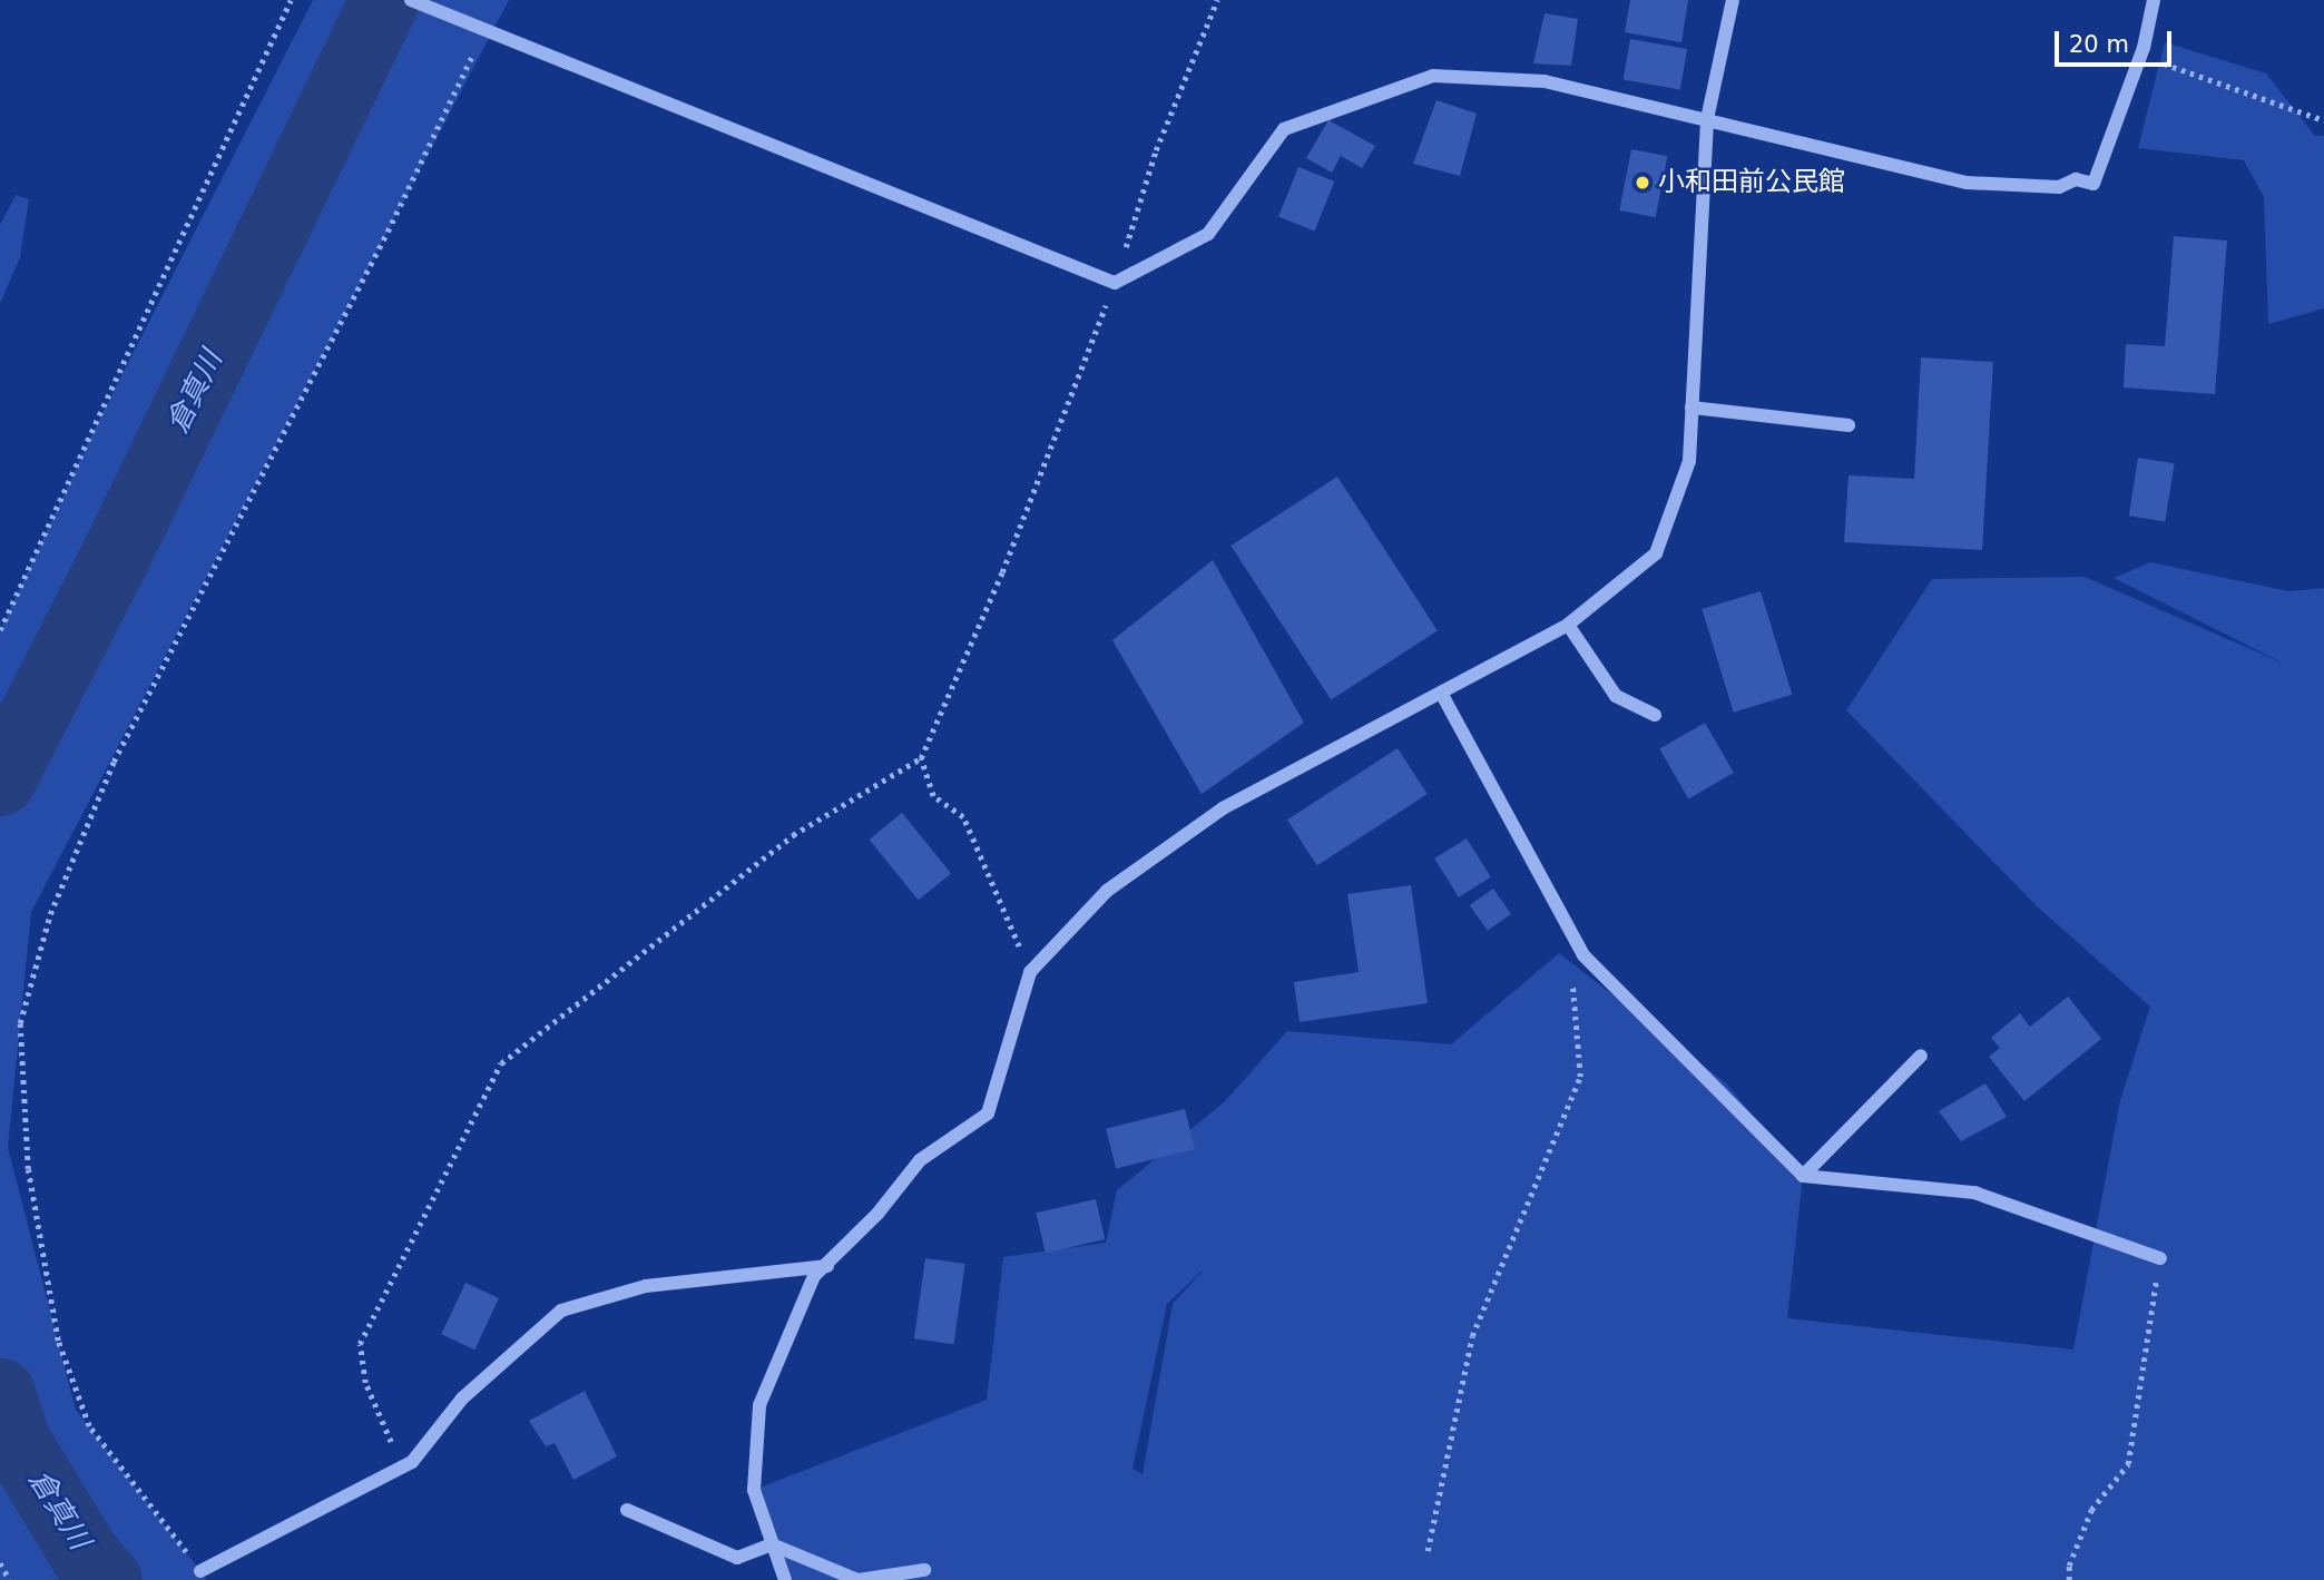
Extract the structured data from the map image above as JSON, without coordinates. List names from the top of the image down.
{
  "water": ["倉真川"],
  "places": ["小和田前公民館"],
  "scale_bar": "20 m"
}
